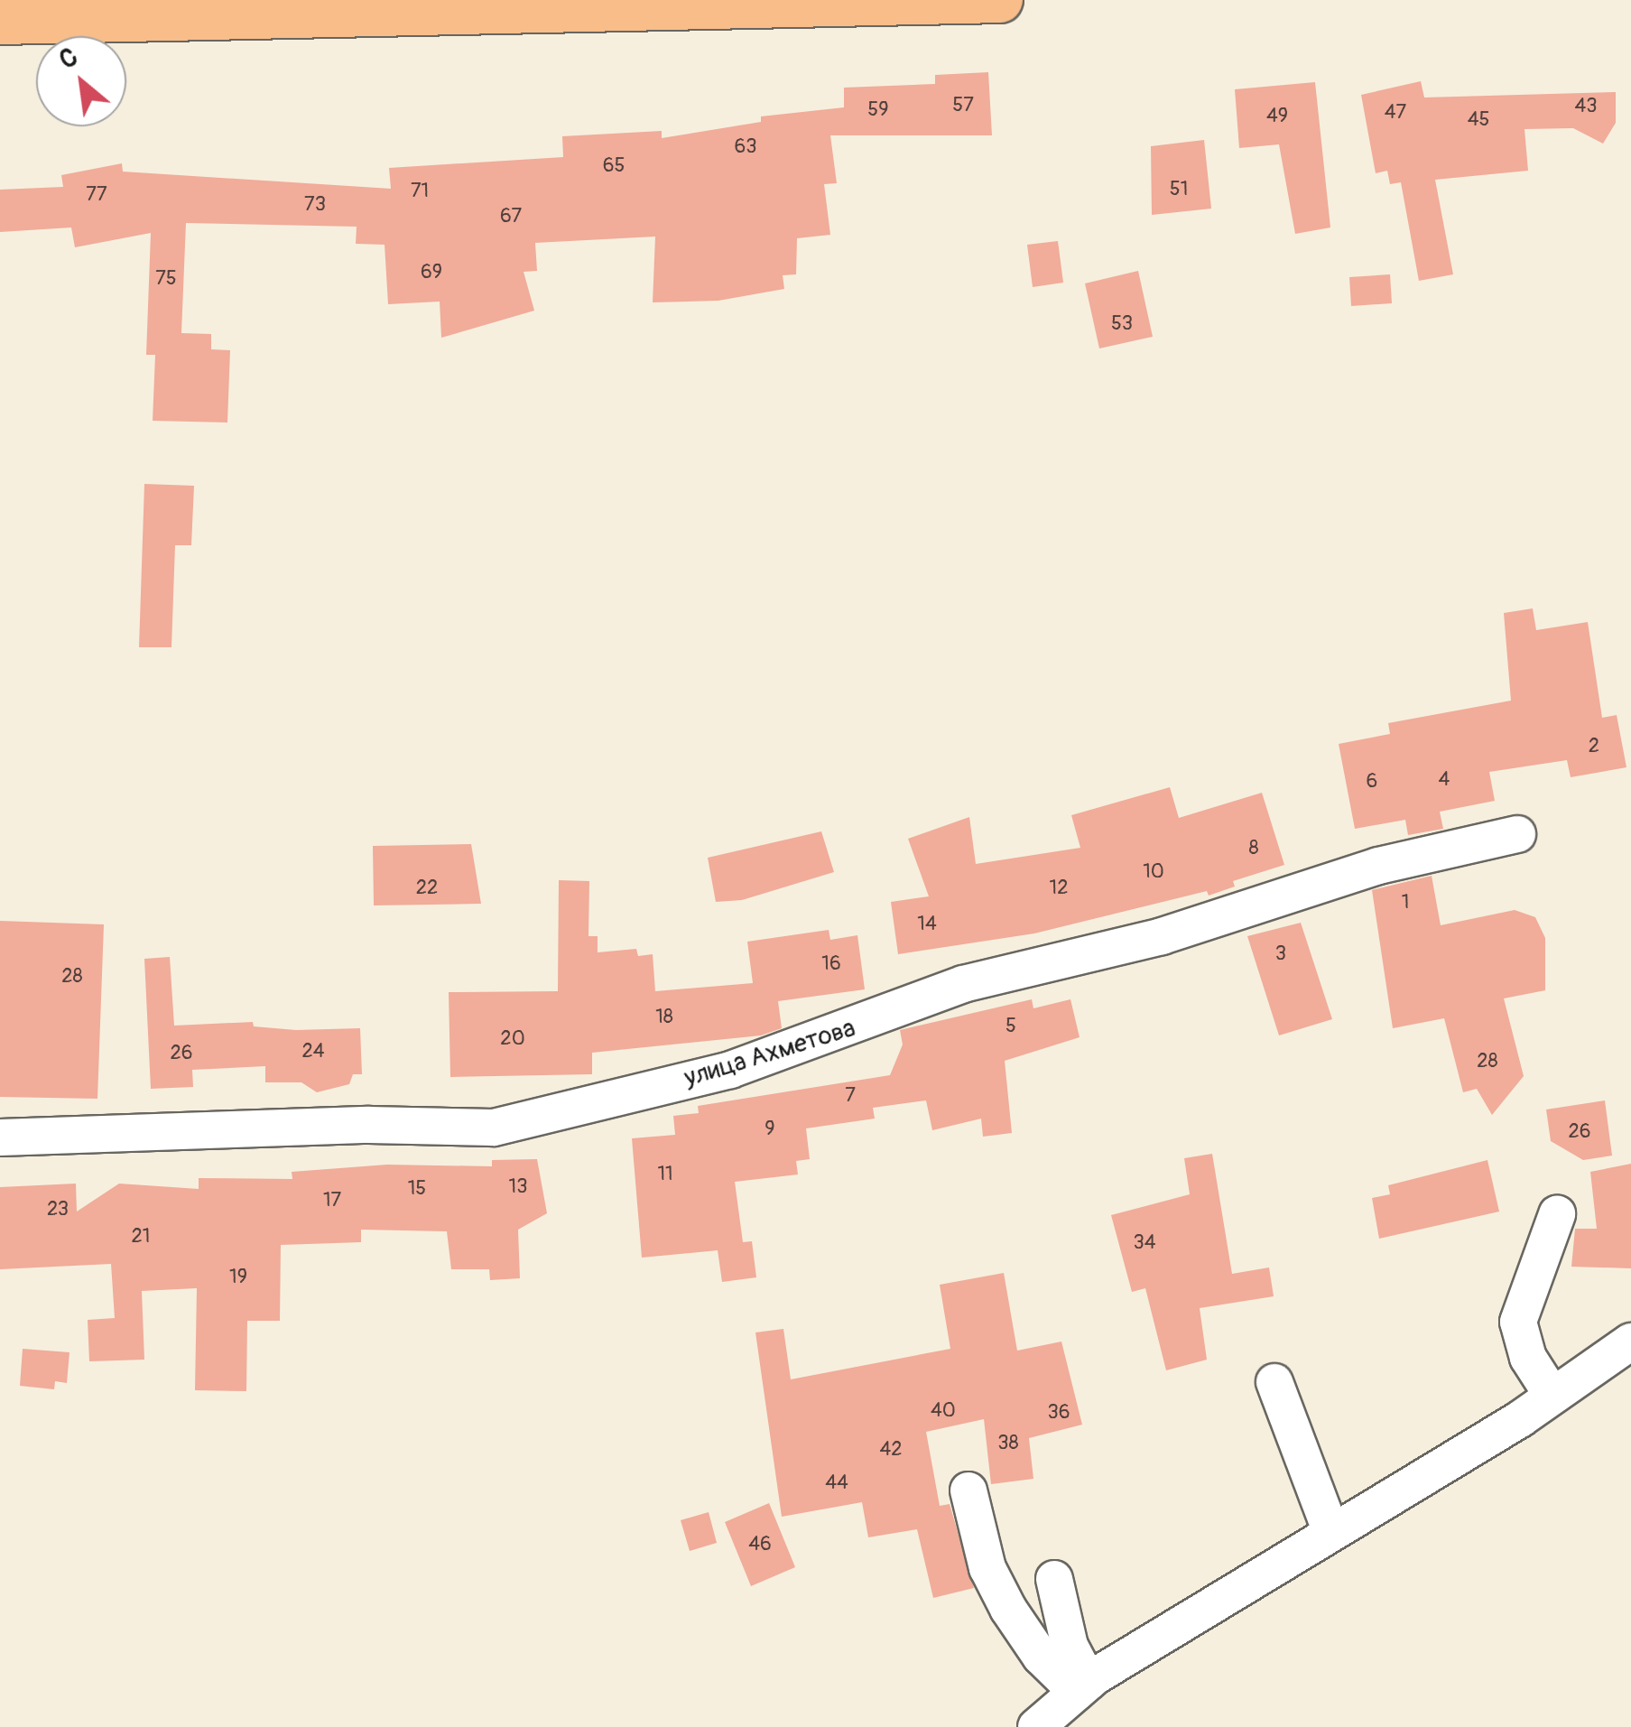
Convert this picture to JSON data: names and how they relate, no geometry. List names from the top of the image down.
{
  "streets": {
    "street": ["улица Ахметова"]
  },
  "house_numbers": [
    "57",
    "43",
    "59",
    "47",
    "49",
    "45",
    "63",
    "65",
    "51",
    "71",
    "77",
    "73",
    "67",
    "69",
    "75",
    "53",
    "2",
    "4",
    "6",
    "8",
    "10",
    "22",
    "12",
    "1",
    "14",
    "3",
    "16",
    "28",
    "18",
    "5",
    "20",
    "24",
    "26",
    "28",
    "7",
    "9",
    "26",
    "11",
    "13",
    "15",
    "17",
    "23",
    "21",
    "34",
    "19",
    "40",
    "36",
    "38",
    "42",
    "44",
    "46"
  ],
  "north": "top left"
}
